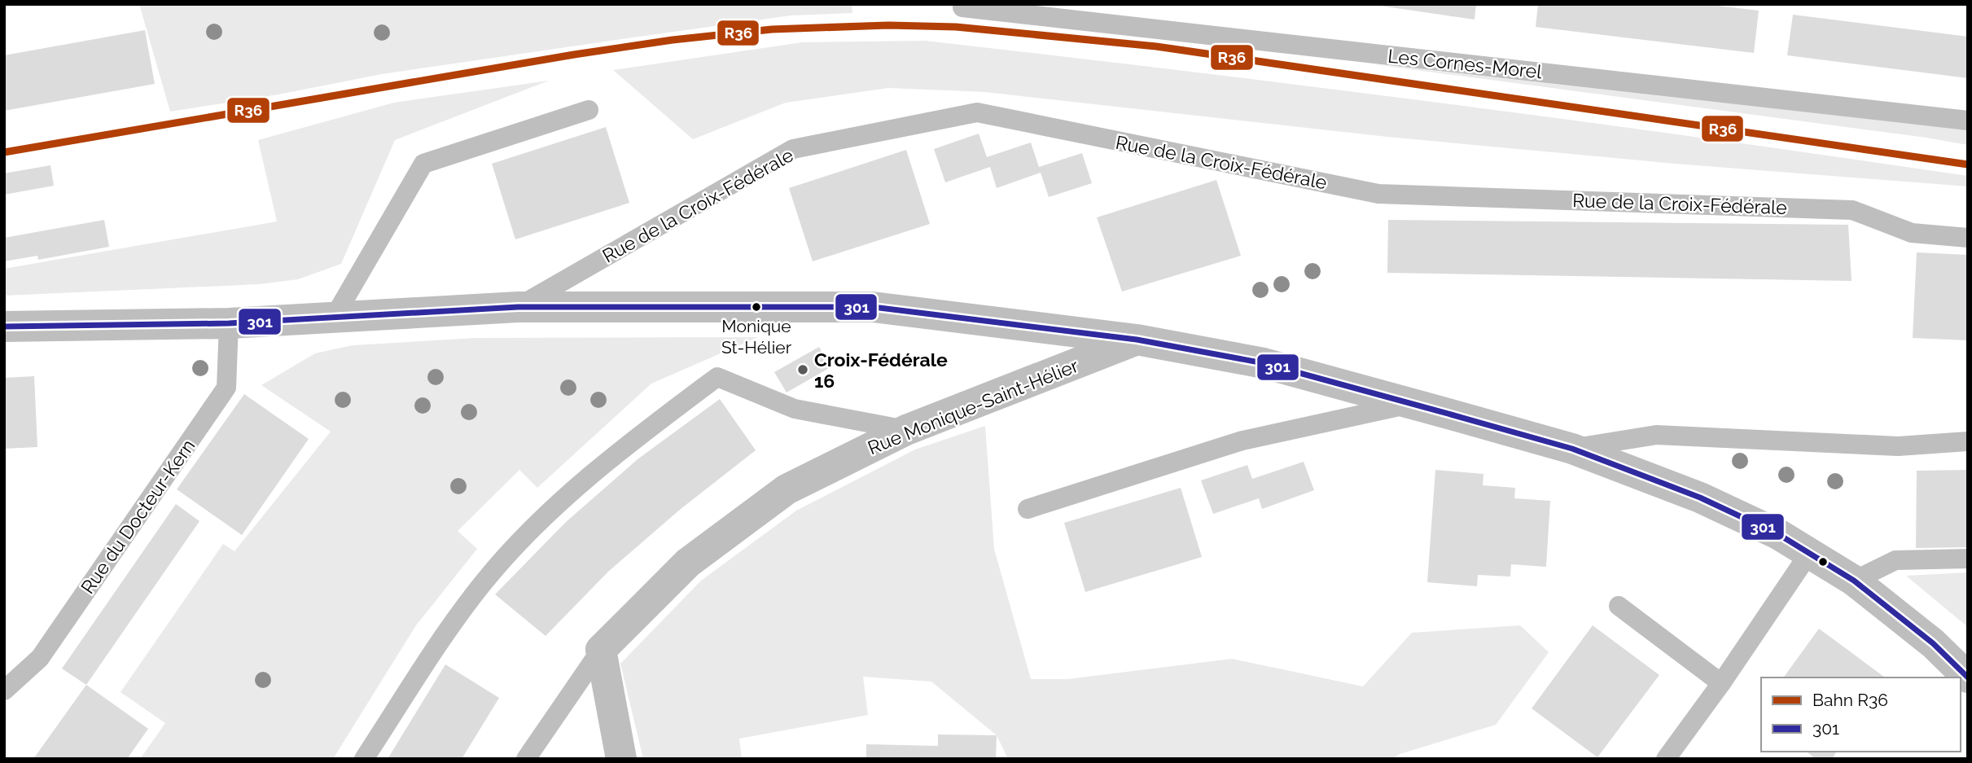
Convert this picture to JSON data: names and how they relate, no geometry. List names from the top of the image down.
{
  "streets": {
    "street": ["Rue de la Croix-Fédérale", "Rue Monique-Saint-Hélier"],
    "lane": ["Les Cornes-Morel", "Rue du Docteur-Kern"]
  },
  "crossings": [
    ["Rue de la Croix-Fédérale", "Rue Monique-Saint-Hélier"],
    ["Rue de la Croix-Fédérale", "Rue du Docteur-Kern"]
  ],
  "places": ["Monique St-Hélier", "Croix-Fédérale 16"],
  "lines": ["rail line R36", "transit line 301"],
  "legend": ["Bahn R36", "301"]
}
